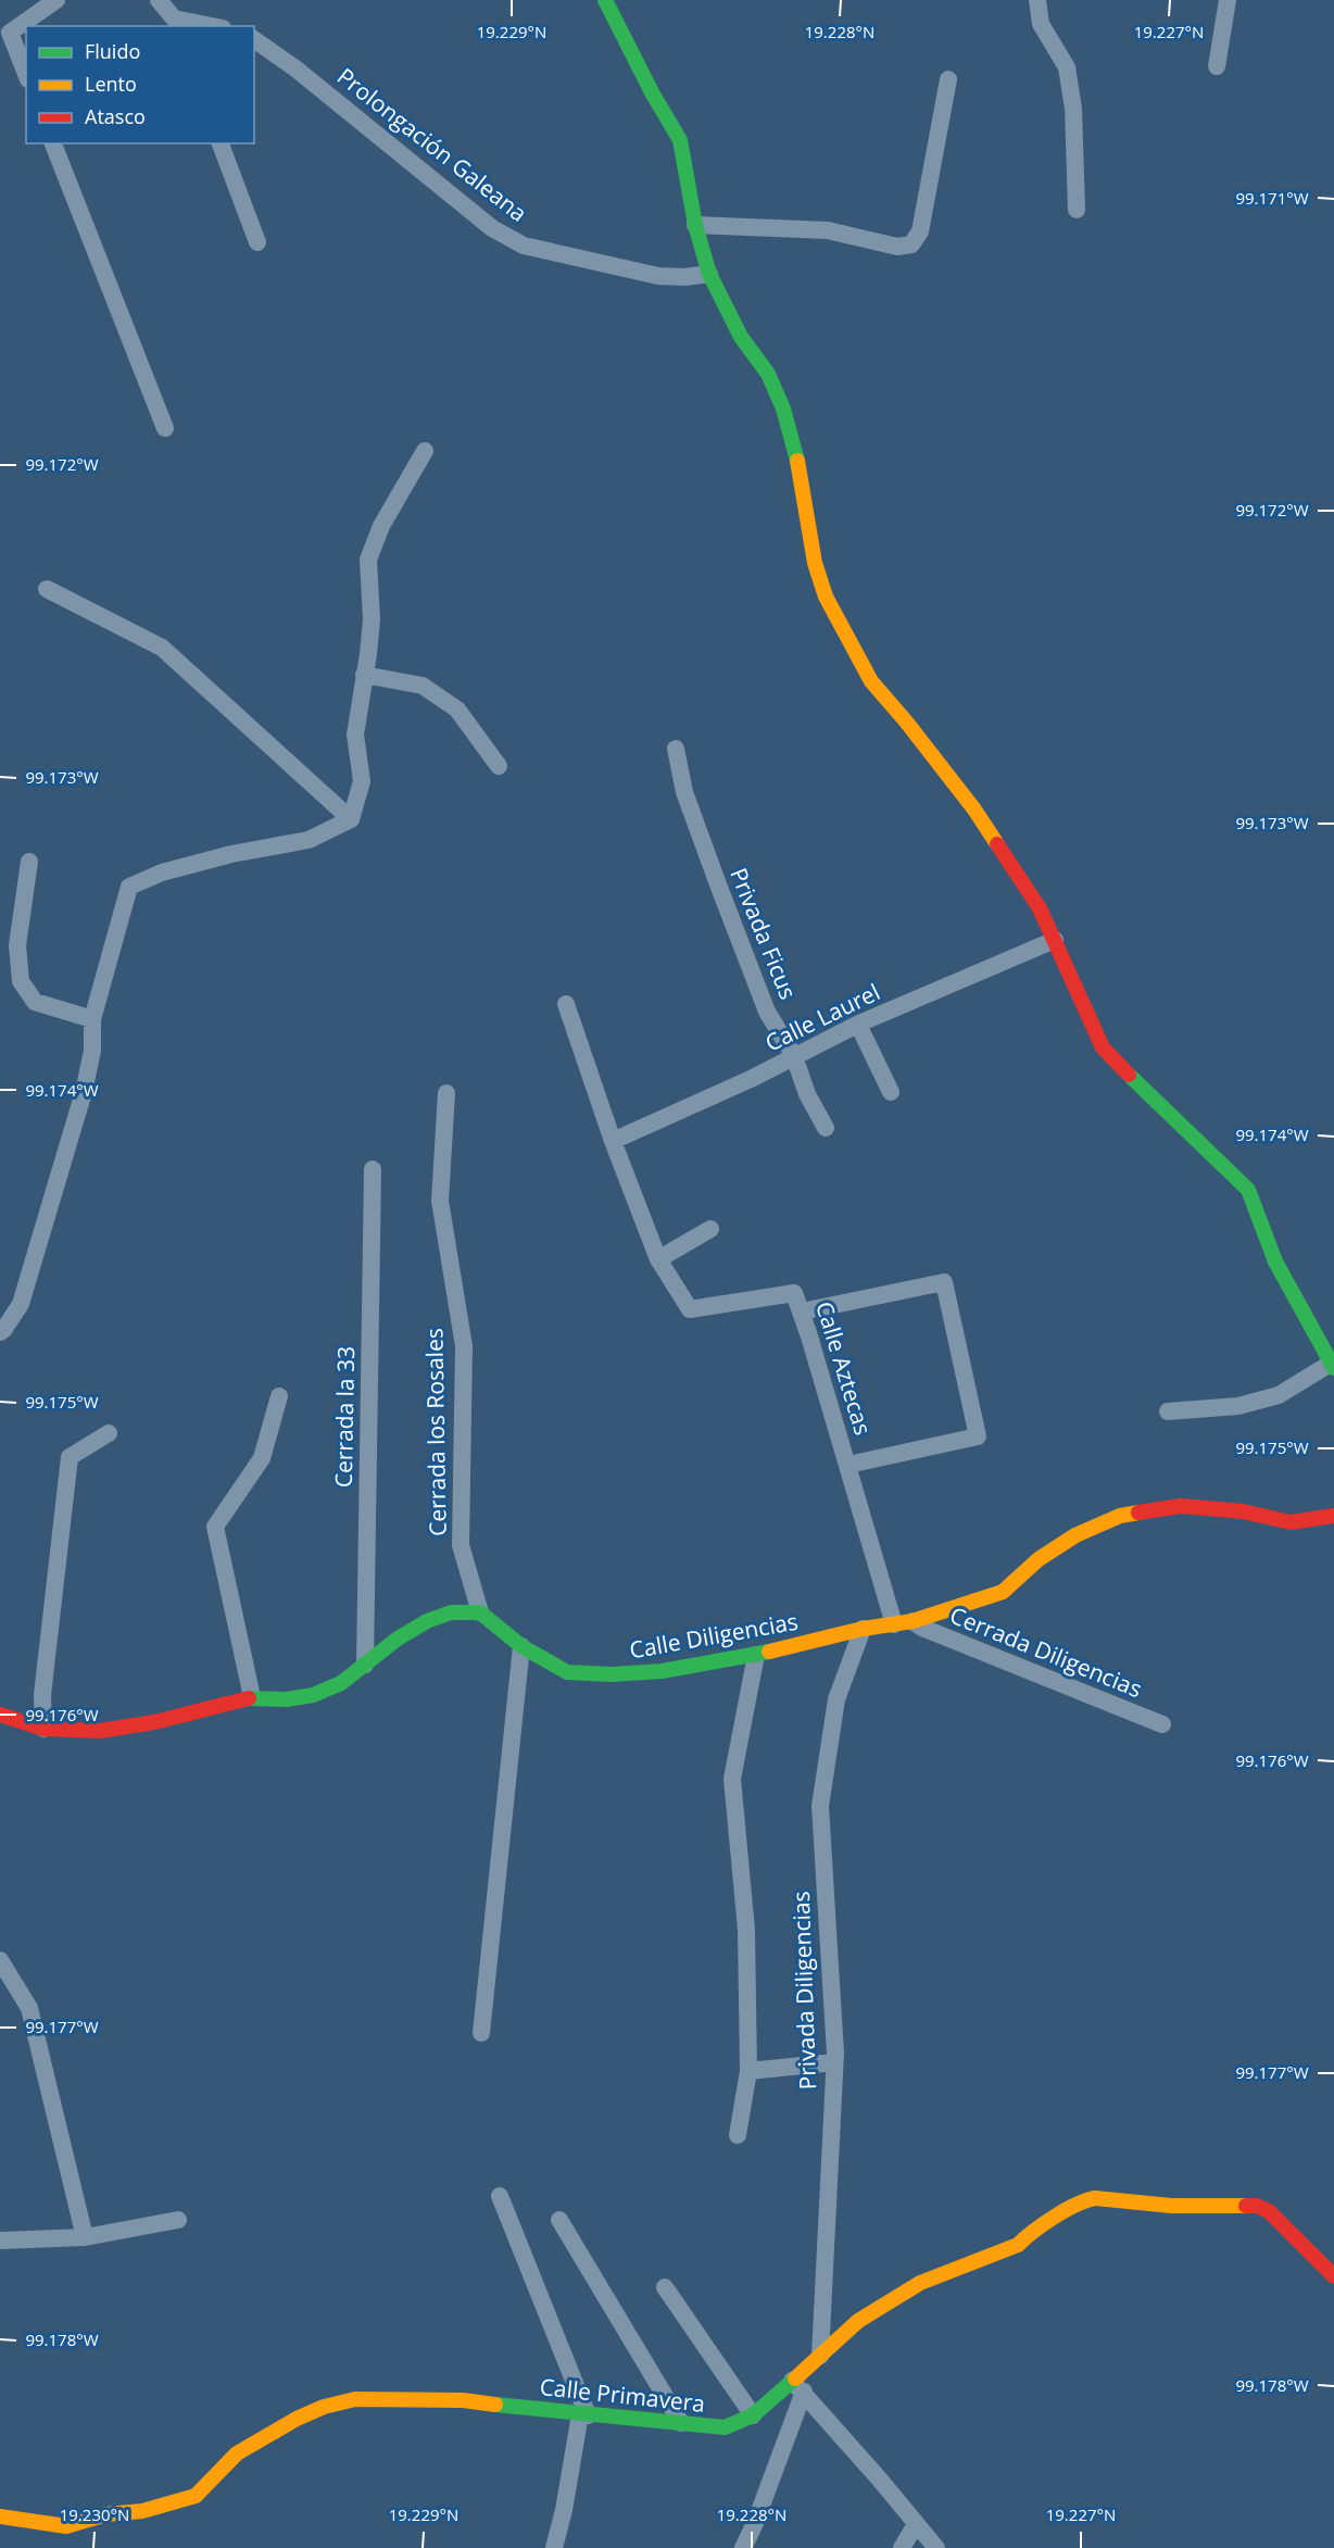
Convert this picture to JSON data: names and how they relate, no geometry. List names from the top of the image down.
{
  "streets": {
    "street": [
      "Prolongación Galeana",
      "Privada Ficus",
      "Calle Laurel",
      "Calle Aztecas",
      "Cerrada la 33",
      "Cerrada los Rosales",
      "Calle Diligencias",
      "Cerrada Diligencias",
      "Privada Diligencias",
      "Calle Primavera"
    ]
  },
  "crossings": [
    ["Privada Ficus", "Calle Laurel"],
    ["Calle Laurel", "Calle Aztecas"],
    ["Calle Aztecas", "Calle Diligencias"],
    ["Calle Aztecas", "Cerrada Diligencias"],
    ["Cerrada los Rosales", "Calle Diligencias"],
    ["Calle Diligencias", "Cerrada Diligencias"],
    ["Calle Diligencias", "Privada Diligencias"],
    ["Privada Diligencias", "Calle Primavera"]
  ],
  "legend": ["Fluido", "Lento", "Atasco"],
  "coordinates": [
    "19.229°N",
    "19.228°N",
    "19.227°N",
    "99.171°W",
    "99.172°W",
    "99.173°W",
    "99.174°W",
    "99.175°W",
    "99.176°W",
    "99.177°W",
    "99.178°W",
    "19.230°N"
  ]
}
